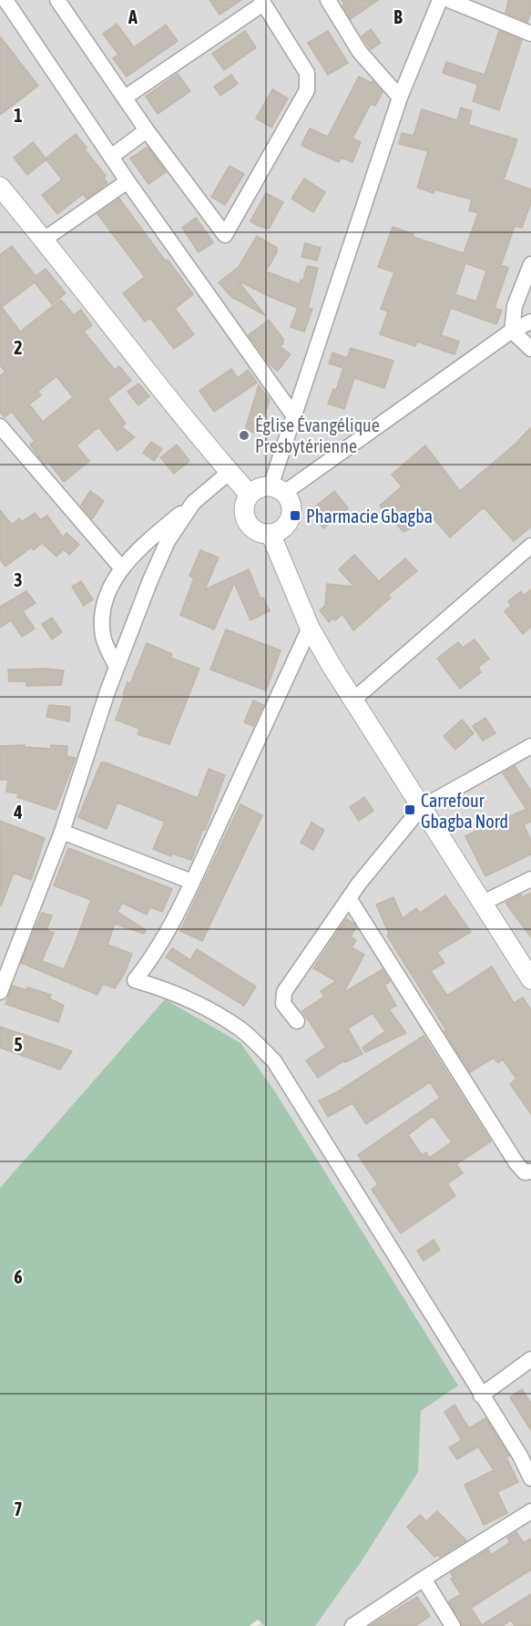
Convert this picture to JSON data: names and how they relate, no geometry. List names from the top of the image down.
{
  "places": {
    "other": ["Église Évangélique Presbytérienne"],
    "transit": ["Pharmacie Gbagba", "Carrefour Gbagba Nord"]
  },
  "grid": {
    "columns": ["A", "B"],
    "rows": [
      "1",
      "2",
      "3",
      "4",
      "5",
      "6",
      "7"
    ]
  }
}
